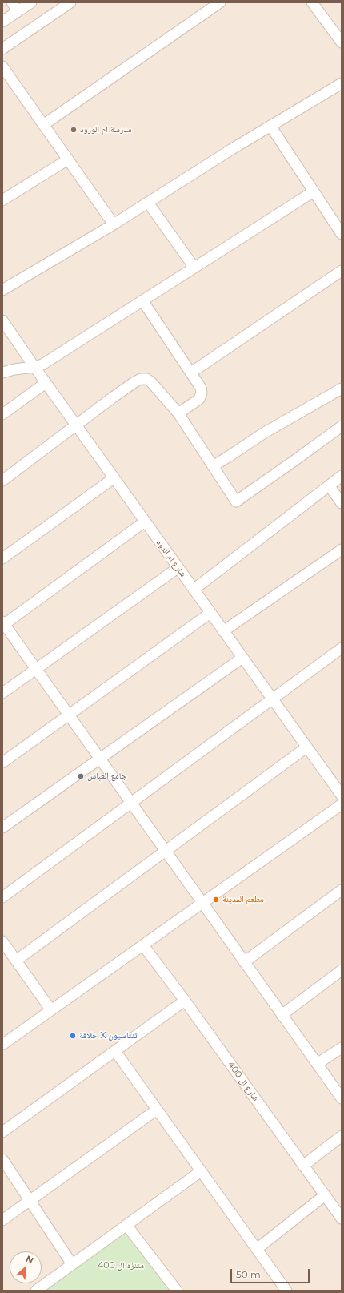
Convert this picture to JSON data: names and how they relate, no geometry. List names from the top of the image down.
{
  "streets": {
    "street": ["شارع ام الدود", "شارع ال 400"]
  },
  "parks": ["متنزه ال 400"],
  "places": [
    "مدرسة ام الورود",
    "جامع العباس",
    "مطعم المدينة",
    "حلاقة X تنتاسيون"
  ],
  "scale_bar": "50 m",
  "north": "top right"
}
